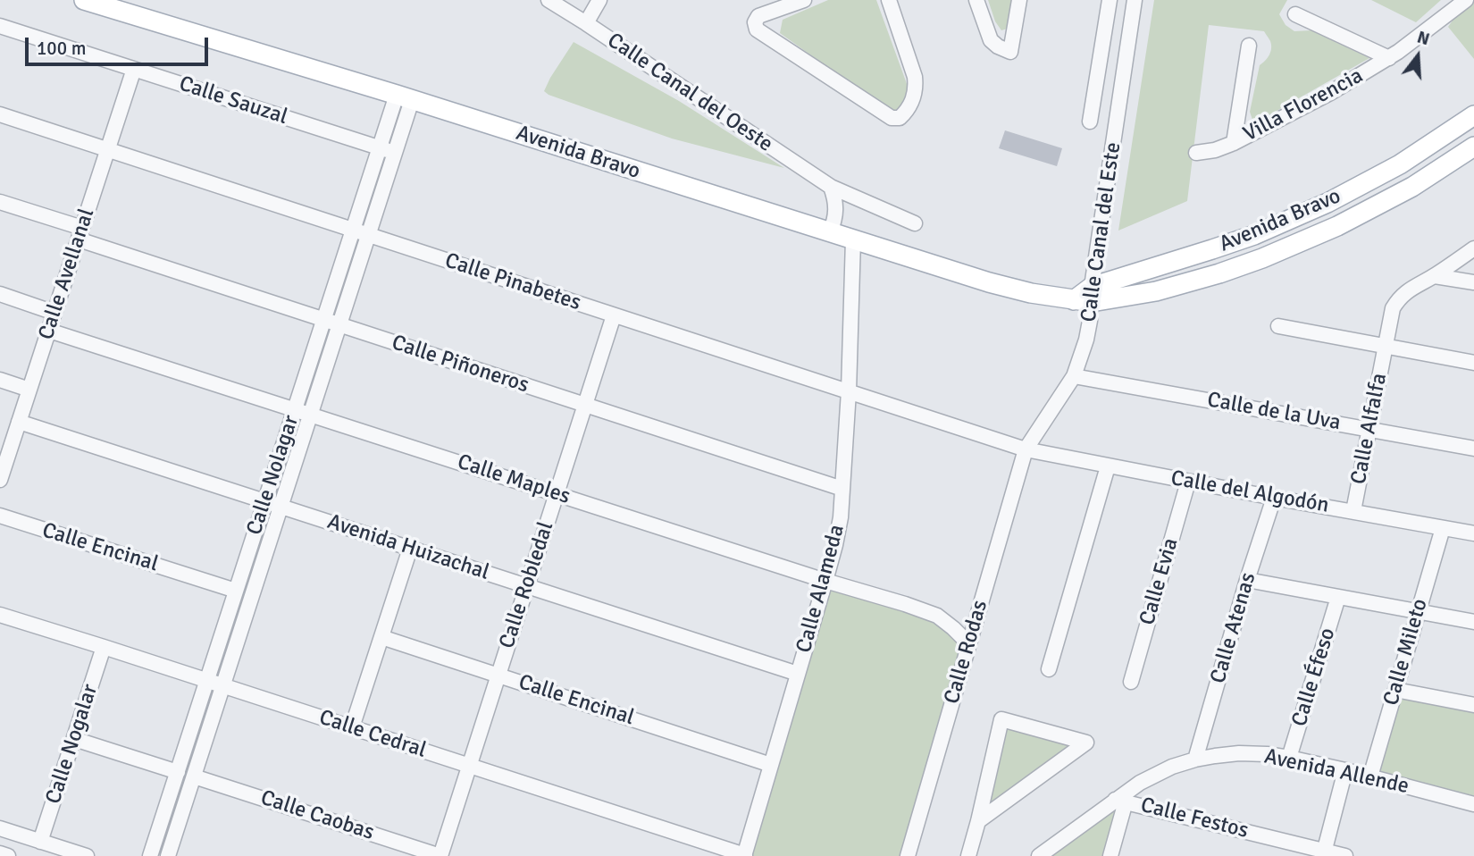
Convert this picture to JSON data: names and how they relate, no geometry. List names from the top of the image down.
{
  "streets": {
    "main road": ["Avenida Bravo"],
    "street": [
      "Calle Canal del Oeste",
      "Calle Sauzal",
      "Villa Florencia",
      "Calle Canal del Este",
      "Calle Avellanal",
      "Calle Pinabetes",
      "Calle Piñoneros",
      "Calle de la Uva",
      "Calle Alfalfa",
      "Calle Nolagar",
      "Calle Maples",
      "Calle del Algodón",
      "Calle Encinal",
      "Avenida Huizachal",
      "Calle Evia",
      "Calle Robledal",
      "Calle Alameda",
      "Calle Atenas",
      "Calle Rodas",
      "Calle Mileto",
      "Calle Éfeso",
      "Calle Cedral",
      "Calle Nogalar",
      "Avenida Allende",
      "Calle Caobas",
      "Calle Festos"
    ]
  },
  "crossings": [
    ["Calle Sauzal", "Calle Avellanal"],
    ["Calle Sauzal", "Calle Nolagar"],
    ["Avenida Bravo", "Calle Canal del Este"],
    ["Avenida Bravo", "Calle Nolagar"],
    ["Avenida Bravo", "Calle Alameda"],
    ["Calle Canal del Este", "Calle Pinabetes"],
    ["Calle Canal del Este", "Calle de la Uva"],
    ["Calle Canal del Este", "Calle del Algodón"],
    ["Calle Canal del Este", "Calle Rodas"],
    ["Calle Avellanal", "Calle Pinabetes"],
    ["Calle Avellanal", "Calle Piñoneros"],
    ["Calle Avellanal", "Calle Maples"],
    ["Calle Avellanal", "Avenida Huizachal"],
    ["Calle Pinabetes", "Calle Nolagar"],
    ["Calle Pinabetes", "Calle del Algodón"],
    ["Calle Pinabetes", "Calle Robledal"],
    ["Calle Pinabetes", "Calle Alameda"],
    ["Calle Pinabetes", "Calle Rodas"],
    ["Calle Piñoneros", "Calle Nolagar"],
    ["Calle Piñoneros", "Calle Robledal"],
    ["Calle Piñoneros", "Calle Alameda"],
    ["Calle de la Uva", "Calle Alfalfa"],
    ["Calle Alfalfa", "Calle del Algodón"],
    ["Calle Nolagar", "Calle Maples"],
    ["Calle Nolagar", "Calle Encinal"],
    ["Calle Nolagar", "Avenida Huizachal"],
    ["Calle Nolagar", "Calle Cedral"],
    ["Calle Nolagar", "Calle Caobas"],
    ["Calle Maples", "Calle Robledal"],
    ["Calle Maples", "Calle Alameda"],
    ["Calle Maples", "Calle Rodas"],
    ["Calle del Algodón", "Calle Evia"],
    ["Calle del Algodón", "Calle Atenas"],
    ["Calle del Algodón", "Calle Rodas"],
    ["Calle del Algodón", "Calle Mileto"],
    ["Calle Encinal", "Calle Robledal"],
    ["Calle Encinal", "Calle Alameda"],
    ["Avenida Huizachal", "Calle Robledal"],
    ["Avenida Huizachal", "Calle Alameda"],
    ["Calle Robledal", "Calle Cedral"],
    ["Calle Robledal", "Calle Caobas"],
    ["Calle Alameda", "Calle Cedral"],
    ["Calle Atenas", "Avenida Allende"],
    ["Calle Mileto", "Avenida Allende"],
    ["Calle Éfeso", "Avenida Allende"],
    ["Calle Cedral", "Calle Nogalar"],
    ["Avenida Allende", "Calle Festos"]
  ],
  "scale_bar": "100 m",
  "north": "top"
}
